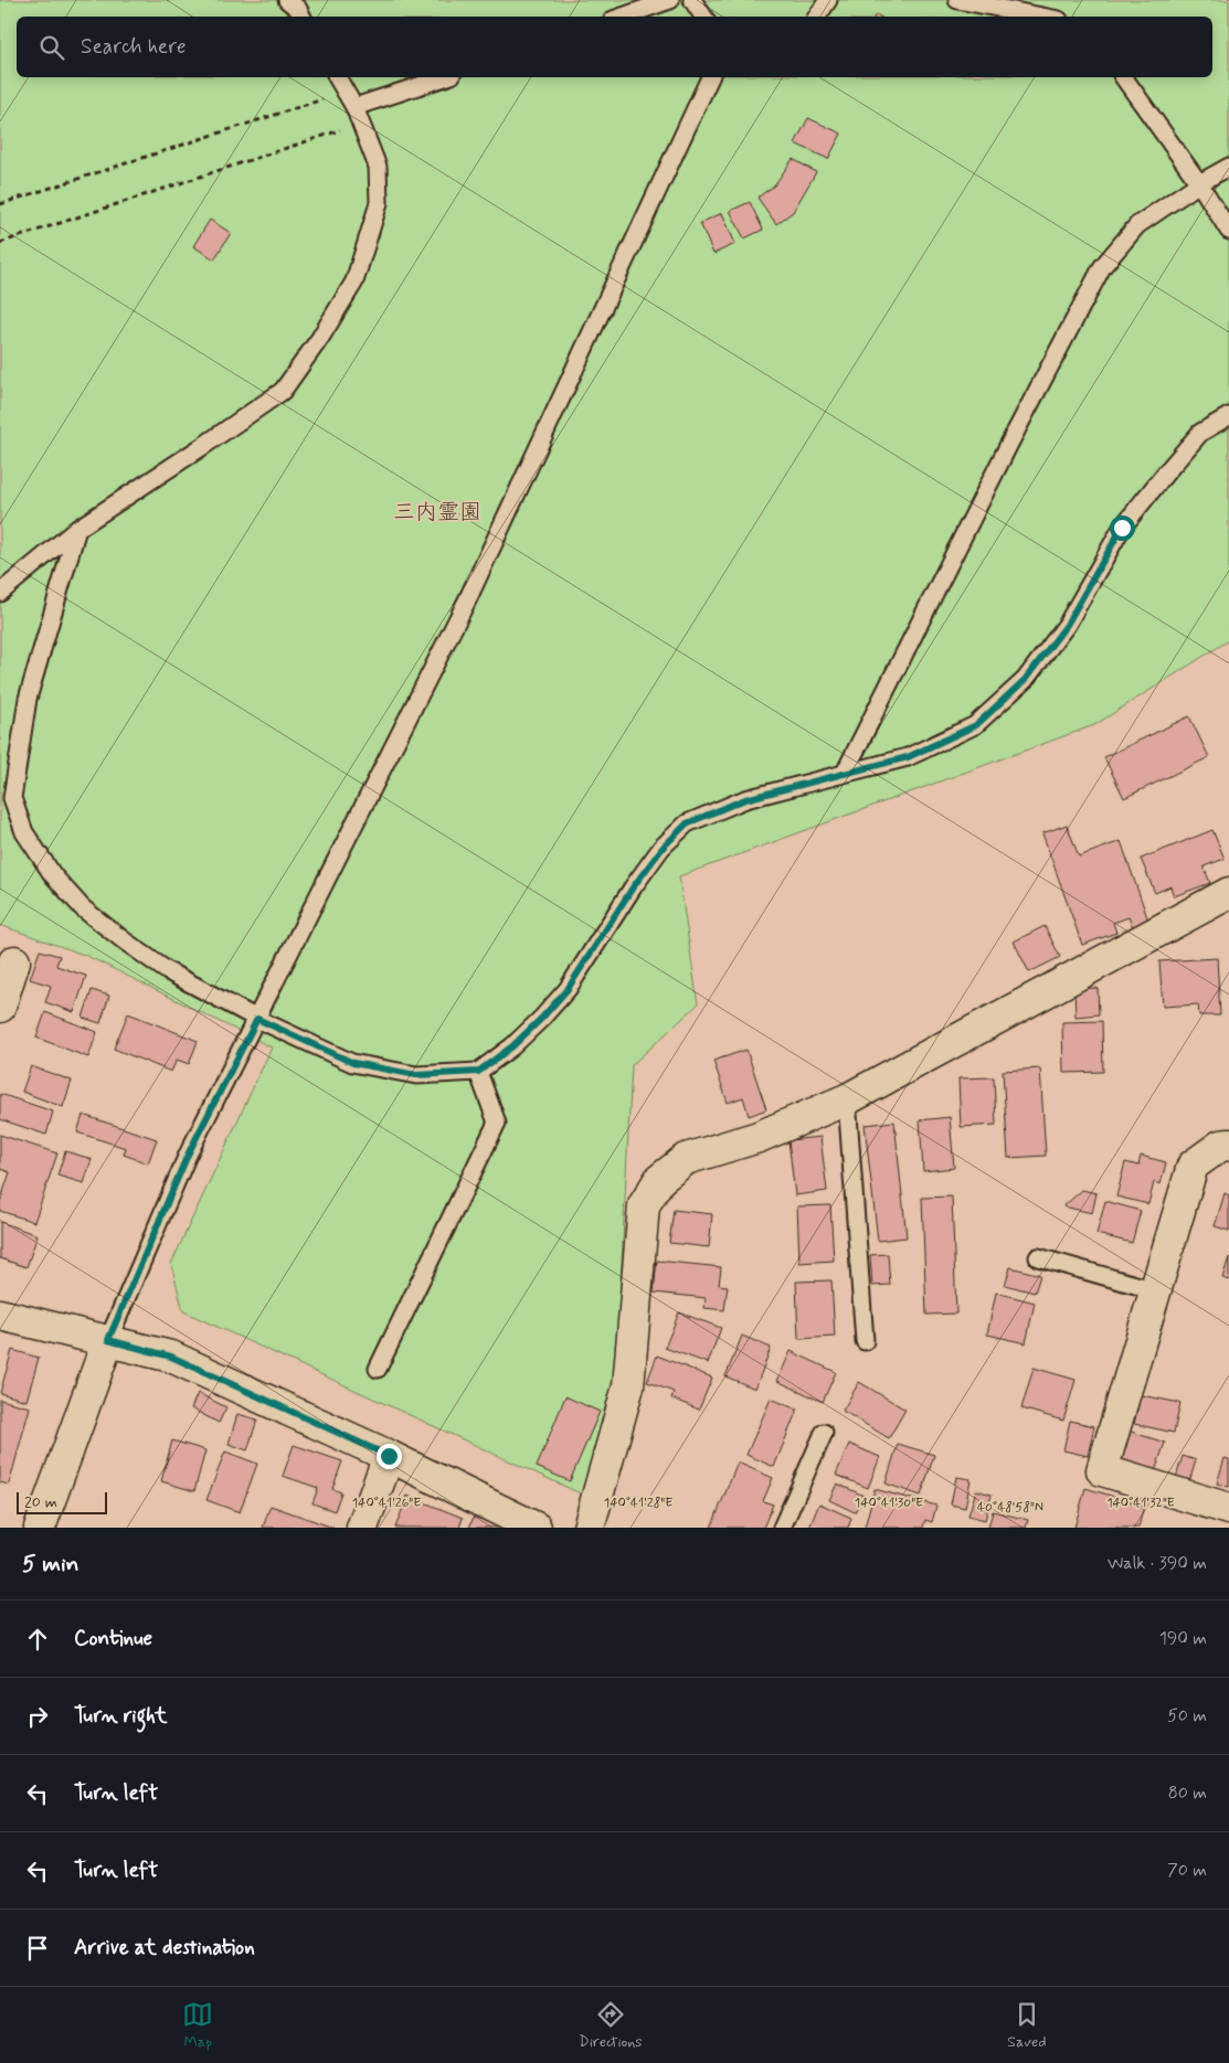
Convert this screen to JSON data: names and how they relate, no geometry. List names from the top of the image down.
{
  "parks": ["三内霊園"],
  "scale_bar": "20 m",
  "page": {
    "search": "Search here",
    "scale": "20 m",
    "heading": ["5 min", "Walk · 390 m"],
    "list": [
      ["Continue", "190 m"],
      ["Turn right", "50 m"],
      ["Turn left", "80 m"],
      ["Turn left", "70 m"],
      "Arrive at destination"
    ],
    "nav": ["Map", "Directions", "Saved"]
  },
  "coordinates": [
    "140°41'26\"E",
    "140°41'28\"E",
    "140°41'30\"E",
    "140°41'32\"E",
    "40°48'58\"N"
  ]
}
